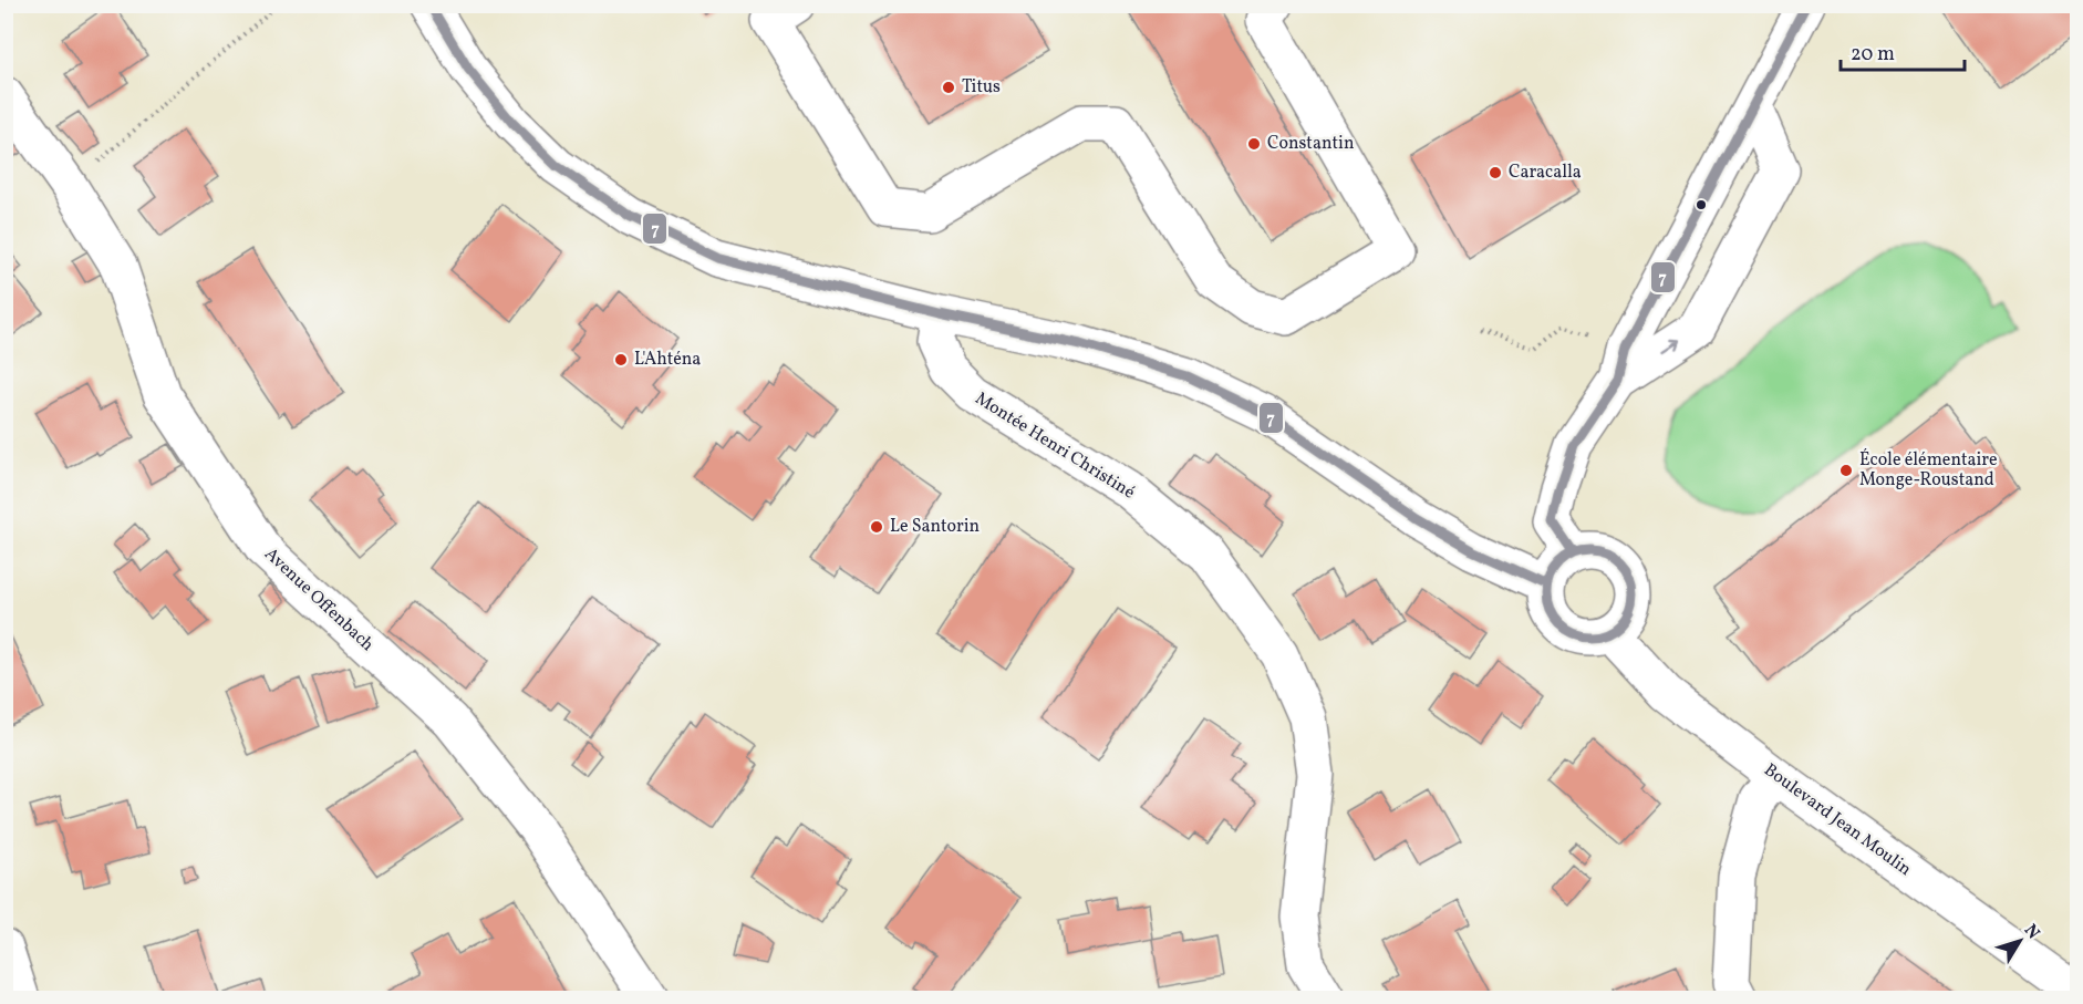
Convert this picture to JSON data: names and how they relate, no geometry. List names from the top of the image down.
{
  "streets": {
    "street": ["Montée Henri Christiné", "Avenue Offenbach", "Boulevard Jean Moulin"]
  },
  "places": [
    "Titus",
    "Constantin",
    "Caracalla",
    "L'Ahténa",
    "École élémentaire Monge-Roustand",
    "Le Santorin"
  ],
  "lines": ["transit line 7"],
  "scale_bar": "20 m",
  "north": "top right"
}
